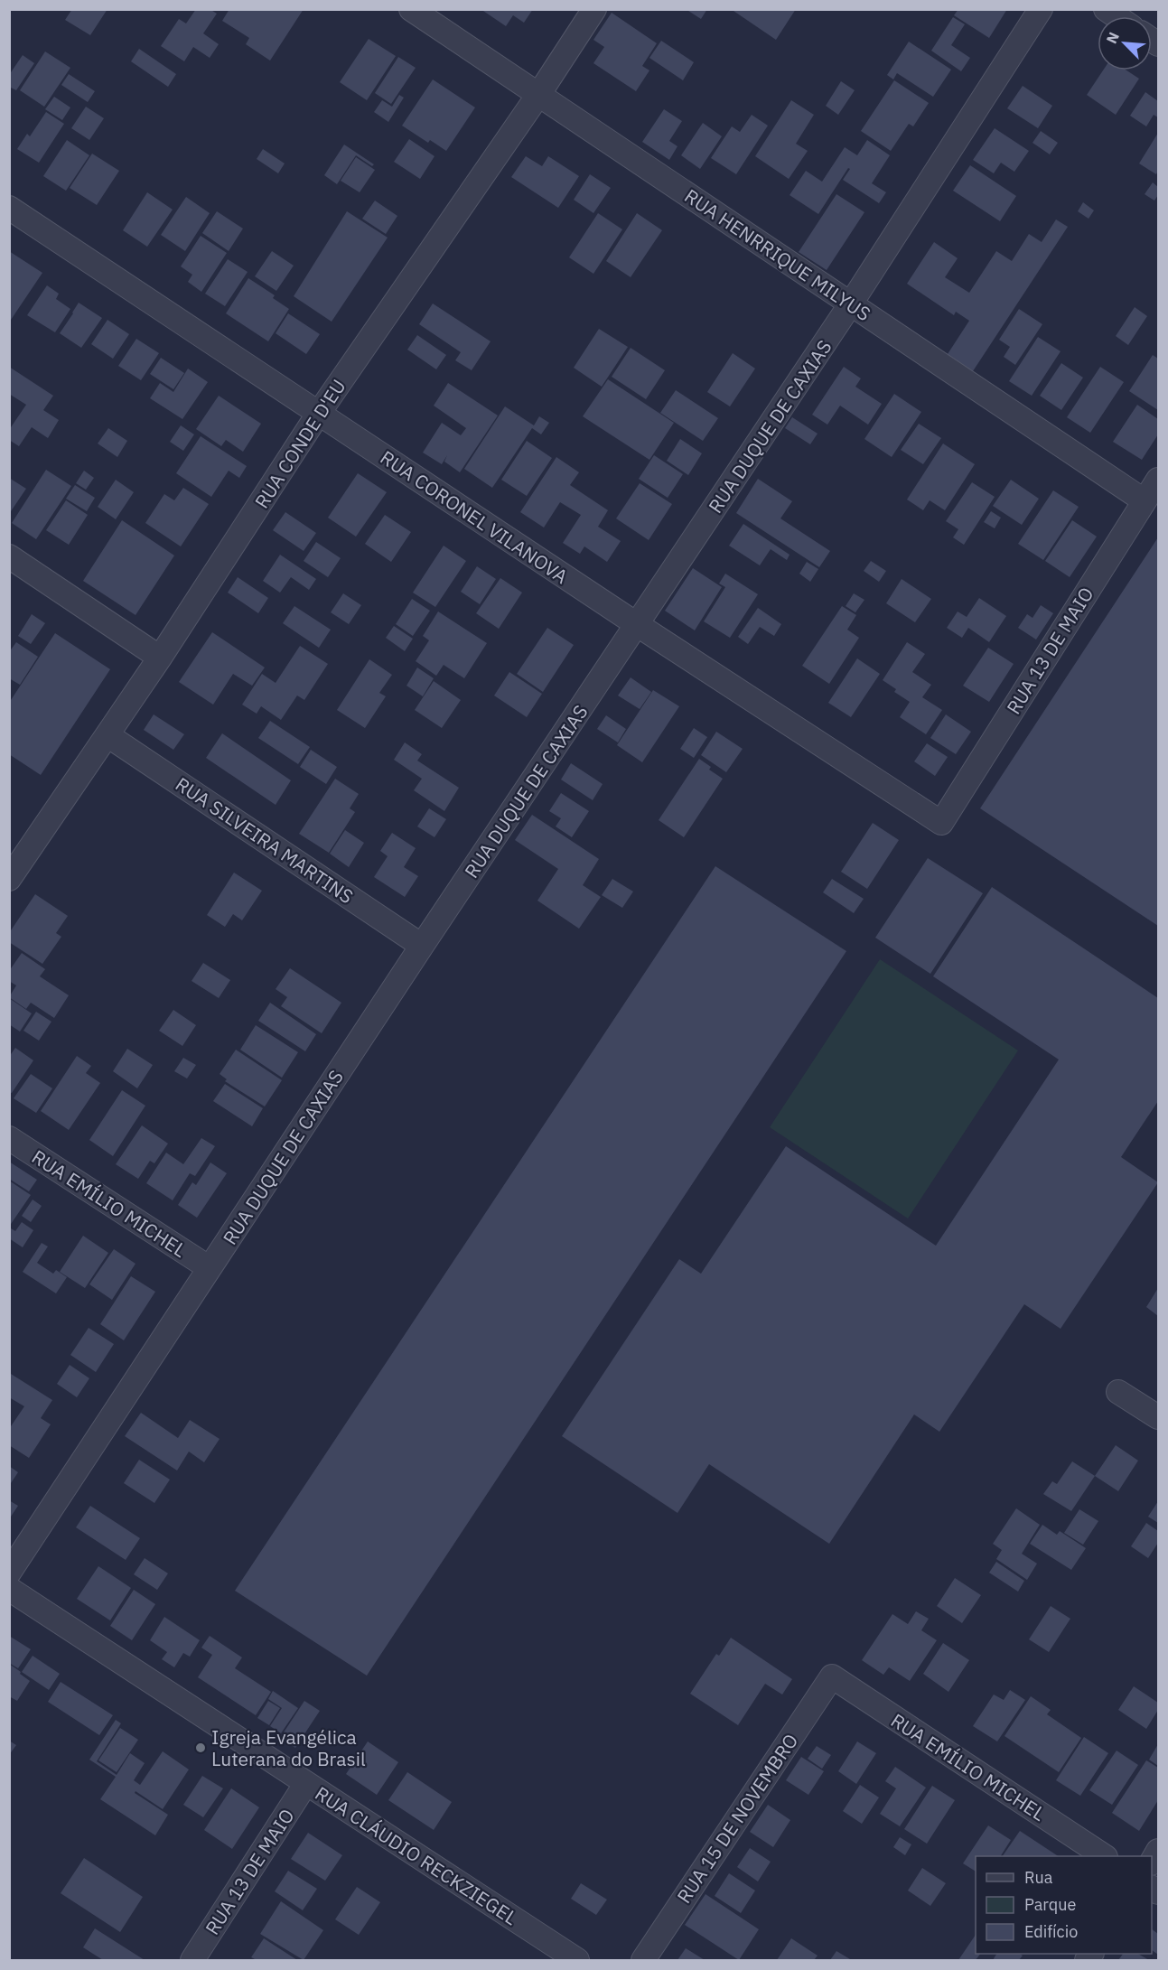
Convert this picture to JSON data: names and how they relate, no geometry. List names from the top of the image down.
{
  "streets": {
    "street": [
      "RUA HENRRIQUE MILYUS",
      "RUA DUQUE DE CAXIAS",
      "RUA CONDE D'EU",
      "RUA CORONEL VILANOVA",
      "RUA 13 DE MAIO",
      "RUA SILVEIRA MARTINS",
      "RUA EMÍLIO MICHEL",
      "RUA 15 DE NOVEMBRO",
      "RUA CLÁUDIO RECKZIEGEL"
    ]
  },
  "crossings": [
    ["RUA HENRRIQUE MILYUS", "RUA DUQUE DE CAXIAS"],
    ["RUA HENRRIQUE MILYUS", "RUA CONDE D'EU"],
    ["RUA HENRRIQUE MILYUS", "RUA 13 DE MAIO"],
    ["RUA DUQUE DE CAXIAS", "RUA CORONEL VILANOVA"],
    ["RUA DUQUE DE CAXIAS", "RUA SILVEIRA MARTINS"],
    ["RUA DUQUE DE CAXIAS", "RUA EMÍLIO MICHEL"],
    ["RUA CONDE D'EU", "RUA CORONEL VILANOVA"],
    ["RUA CONDE D'EU", "RUA SILVEIRA MARTINS"],
    ["RUA CORONEL VILANOVA", "RUA 13 DE MAIO"],
    ["RUA 13 DE MAIO", "RUA CLÁUDIO RECKZIEGEL"],
    ["RUA EMÍLIO MICHEL", "RUA 15 DE NOVEMBRO"]
  ],
  "places": ["Igreja Evangélica Luterana do Brasil"],
  "legend": ["Rua", "Parque", "Edifício"],
  "north": "top left"
}
